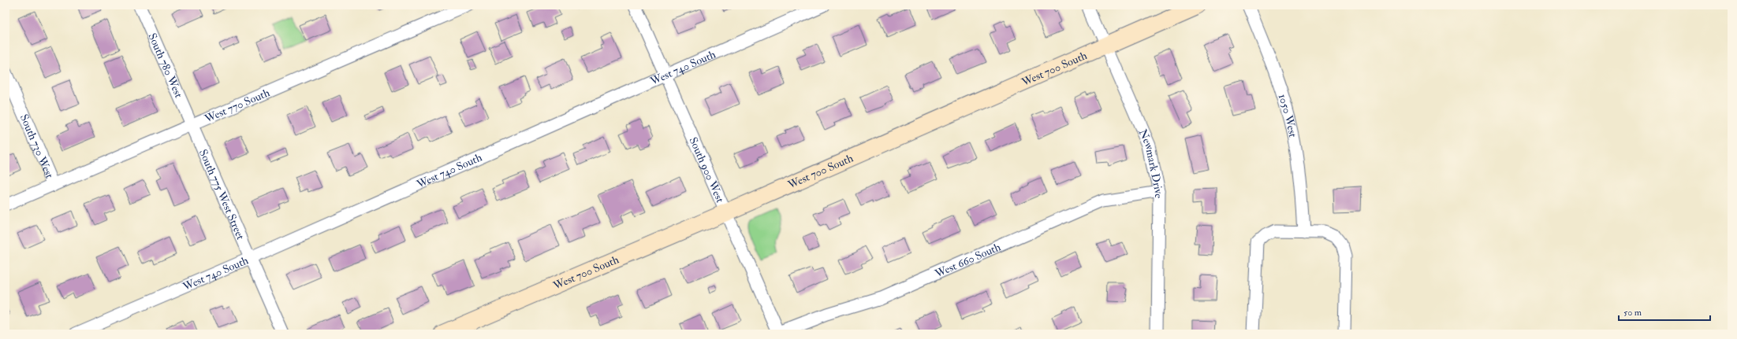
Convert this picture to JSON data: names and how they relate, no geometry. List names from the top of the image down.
{
  "streets": {
    "street": [
      "South 780 West",
      "West 740 South",
      "West 700 South",
      "West 770 South",
      "1050 West",
      "South 730 West",
      "Newmark Drive",
      "South 900 West",
      "South 775 West Street",
      "West 660 South"
    ]
  },
  "crossings": [
    ["South 780 West", "West 770 South"],
    ["South 780 West", "South 775 West Street"],
    ["West 740 South", "South 900 West"],
    ["West 740 South", "South 775 West Street"],
    ["West 700 South", "Newmark Drive"],
    ["West 700 South", "South 900 West"],
    ["West 770 South", "South 730 West"],
    ["West 770 South", "South 775 West Street"],
    ["Newmark Drive", "West 660 South"],
    ["South 900 West", "West 660 South"]
  ],
  "scale_bar": "50 m"
}
